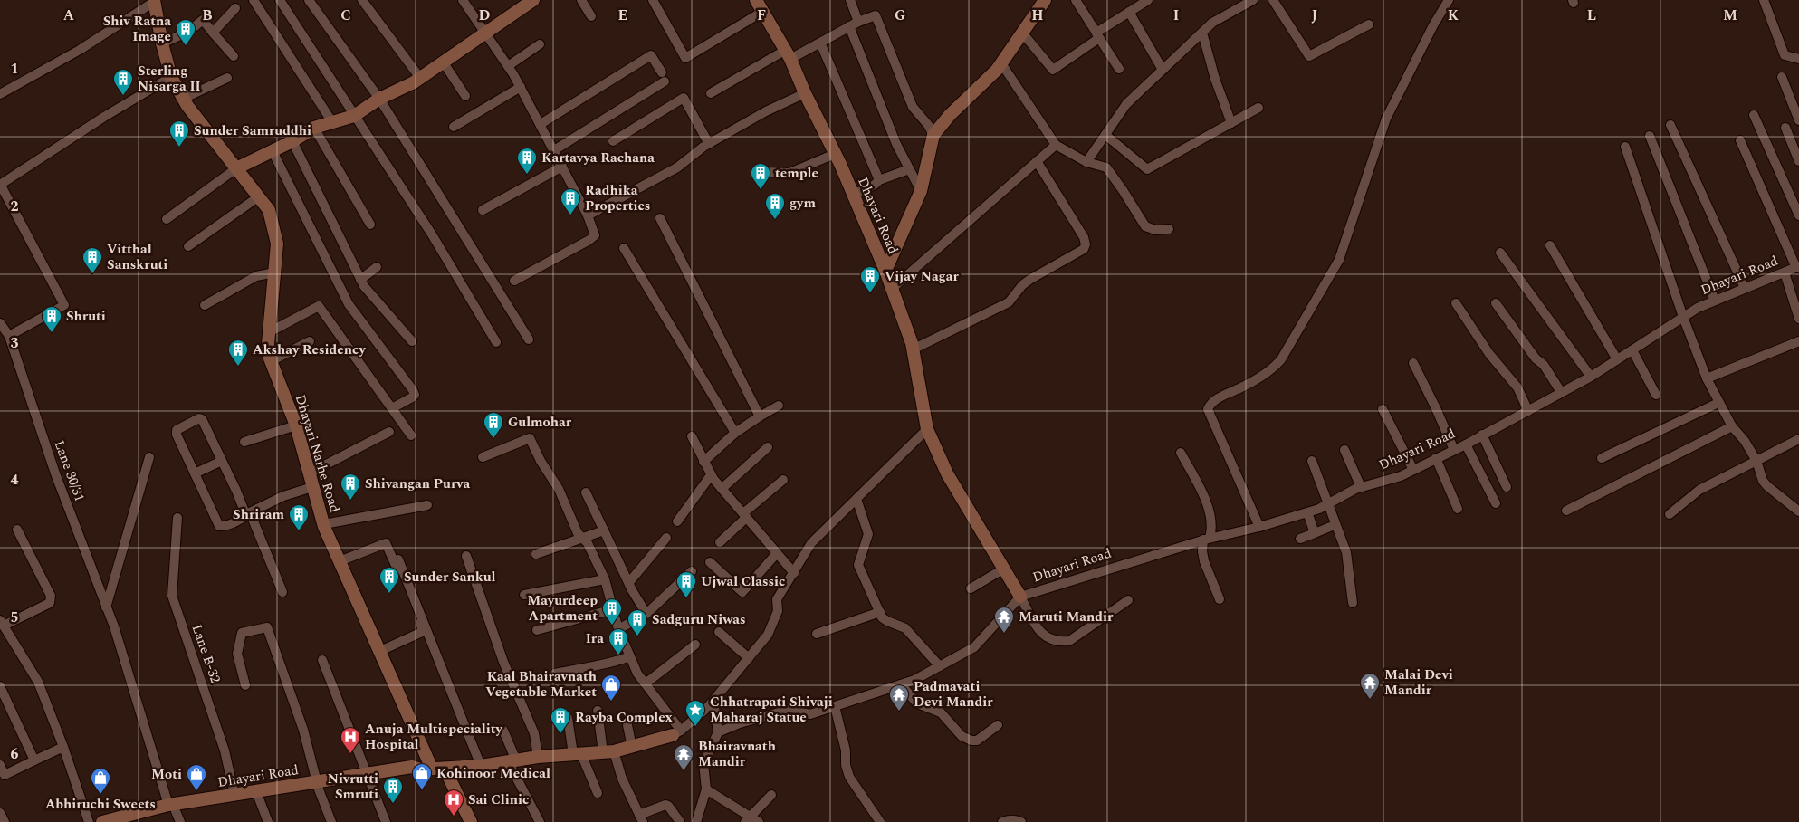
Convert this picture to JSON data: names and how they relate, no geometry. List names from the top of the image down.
{
  "streets": {
    "street": [
      "Dhayari Road",
      "Dhayari Narhe Road",
      "Lane 30/31",
      "Lane B-32"
    ]
  },
  "crossings": [
    ["Dhayari Road", "Dhayari Narhe Road"],
    ["Dhayari Road", "Lane 30/31"],
    ["Dhayari Road", "Lane B-32"]
  ],
  "places": {
    "building": [
      "Shiv Ratna Image",
      "Sterling Nisarga II",
      "Sunder Samruddhi",
      "Kartavya Rachana",
      "temple",
      "Radhika Properties",
      "gym",
      "Vitthal Sanskruti",
      "Vijay Nagar",
      "Shruti",
      "Akshay Residency",
      "Gulmohar",
      "Shivangan Purva",
      "Shriram",
      "Sunder Sankul",
      "Ujwal Classic",
      "Mayurdeep Apartment",
      "Sadguru Niwas",
      "Ira",
      "Rayba Complex",
      "Nivrutti Smruti"
    ],
    "temple": [
      "Maruti Mandir",
      "Malai Devi Mandir",
      "Padmavati Devi Mandir",
      "Bhairavnath Mandir"
    ],
    "shop": [
      "Kaal Bhairavnath Vegetable Market",
      "Kohinoor Medical",
      "Moti",
      "Abhiruchi Sweets"
    ],
    "place": ["Chhatrapati Shivaji Maharaj Statue"],
    "hospital": ["Anuja Multispeciality Hospital", "Sai Clinic"]
  },
  "grid": {
    "columns": [
      "A",
      "B",
      "C",
      "D",
      "E",
      "F",
      "G",
      "H",
      "I",
      "J",
      "K",
      "L",
      "M"
    ],
    "rows": [
      "1",
      "2",
      "3",
      "4",
      "5",
      "6"
    ]
  }
}
